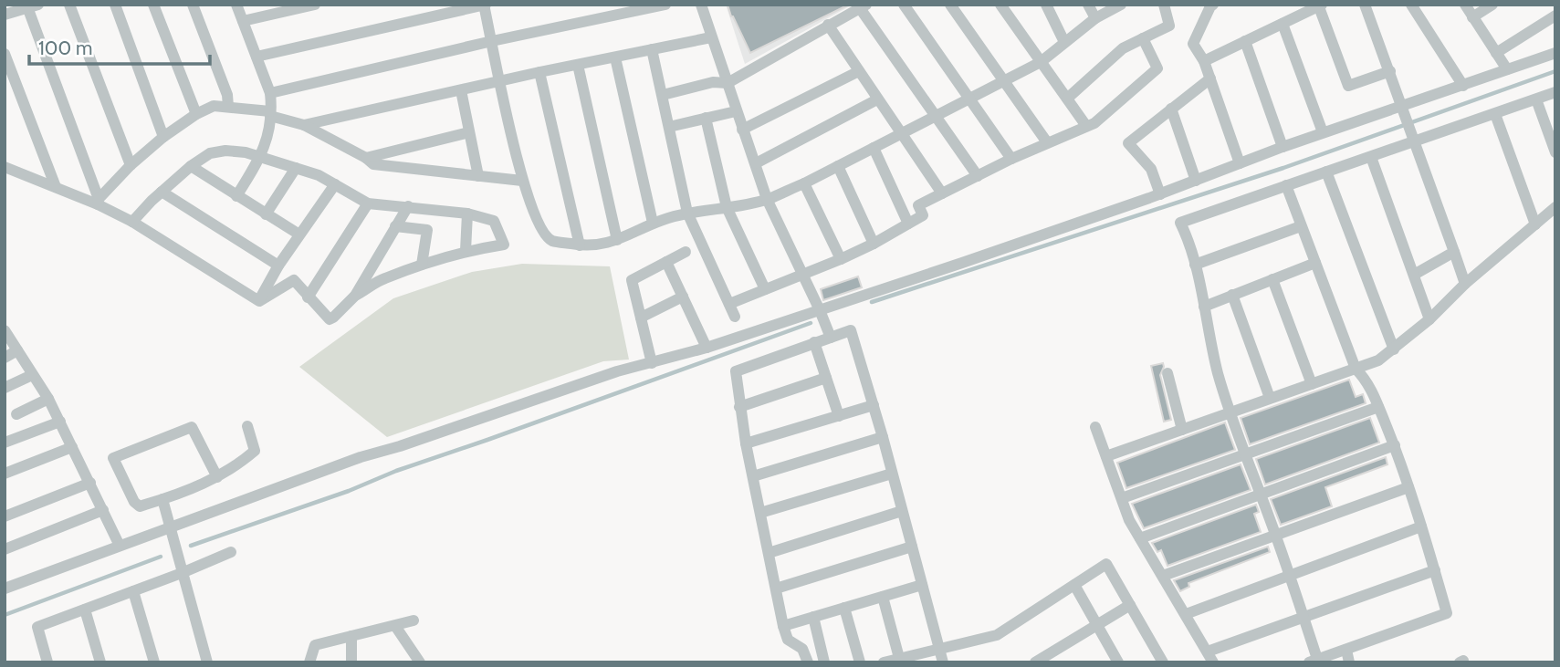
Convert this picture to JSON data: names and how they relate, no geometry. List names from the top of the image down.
{
  "scale_bar": "100 m"
}
